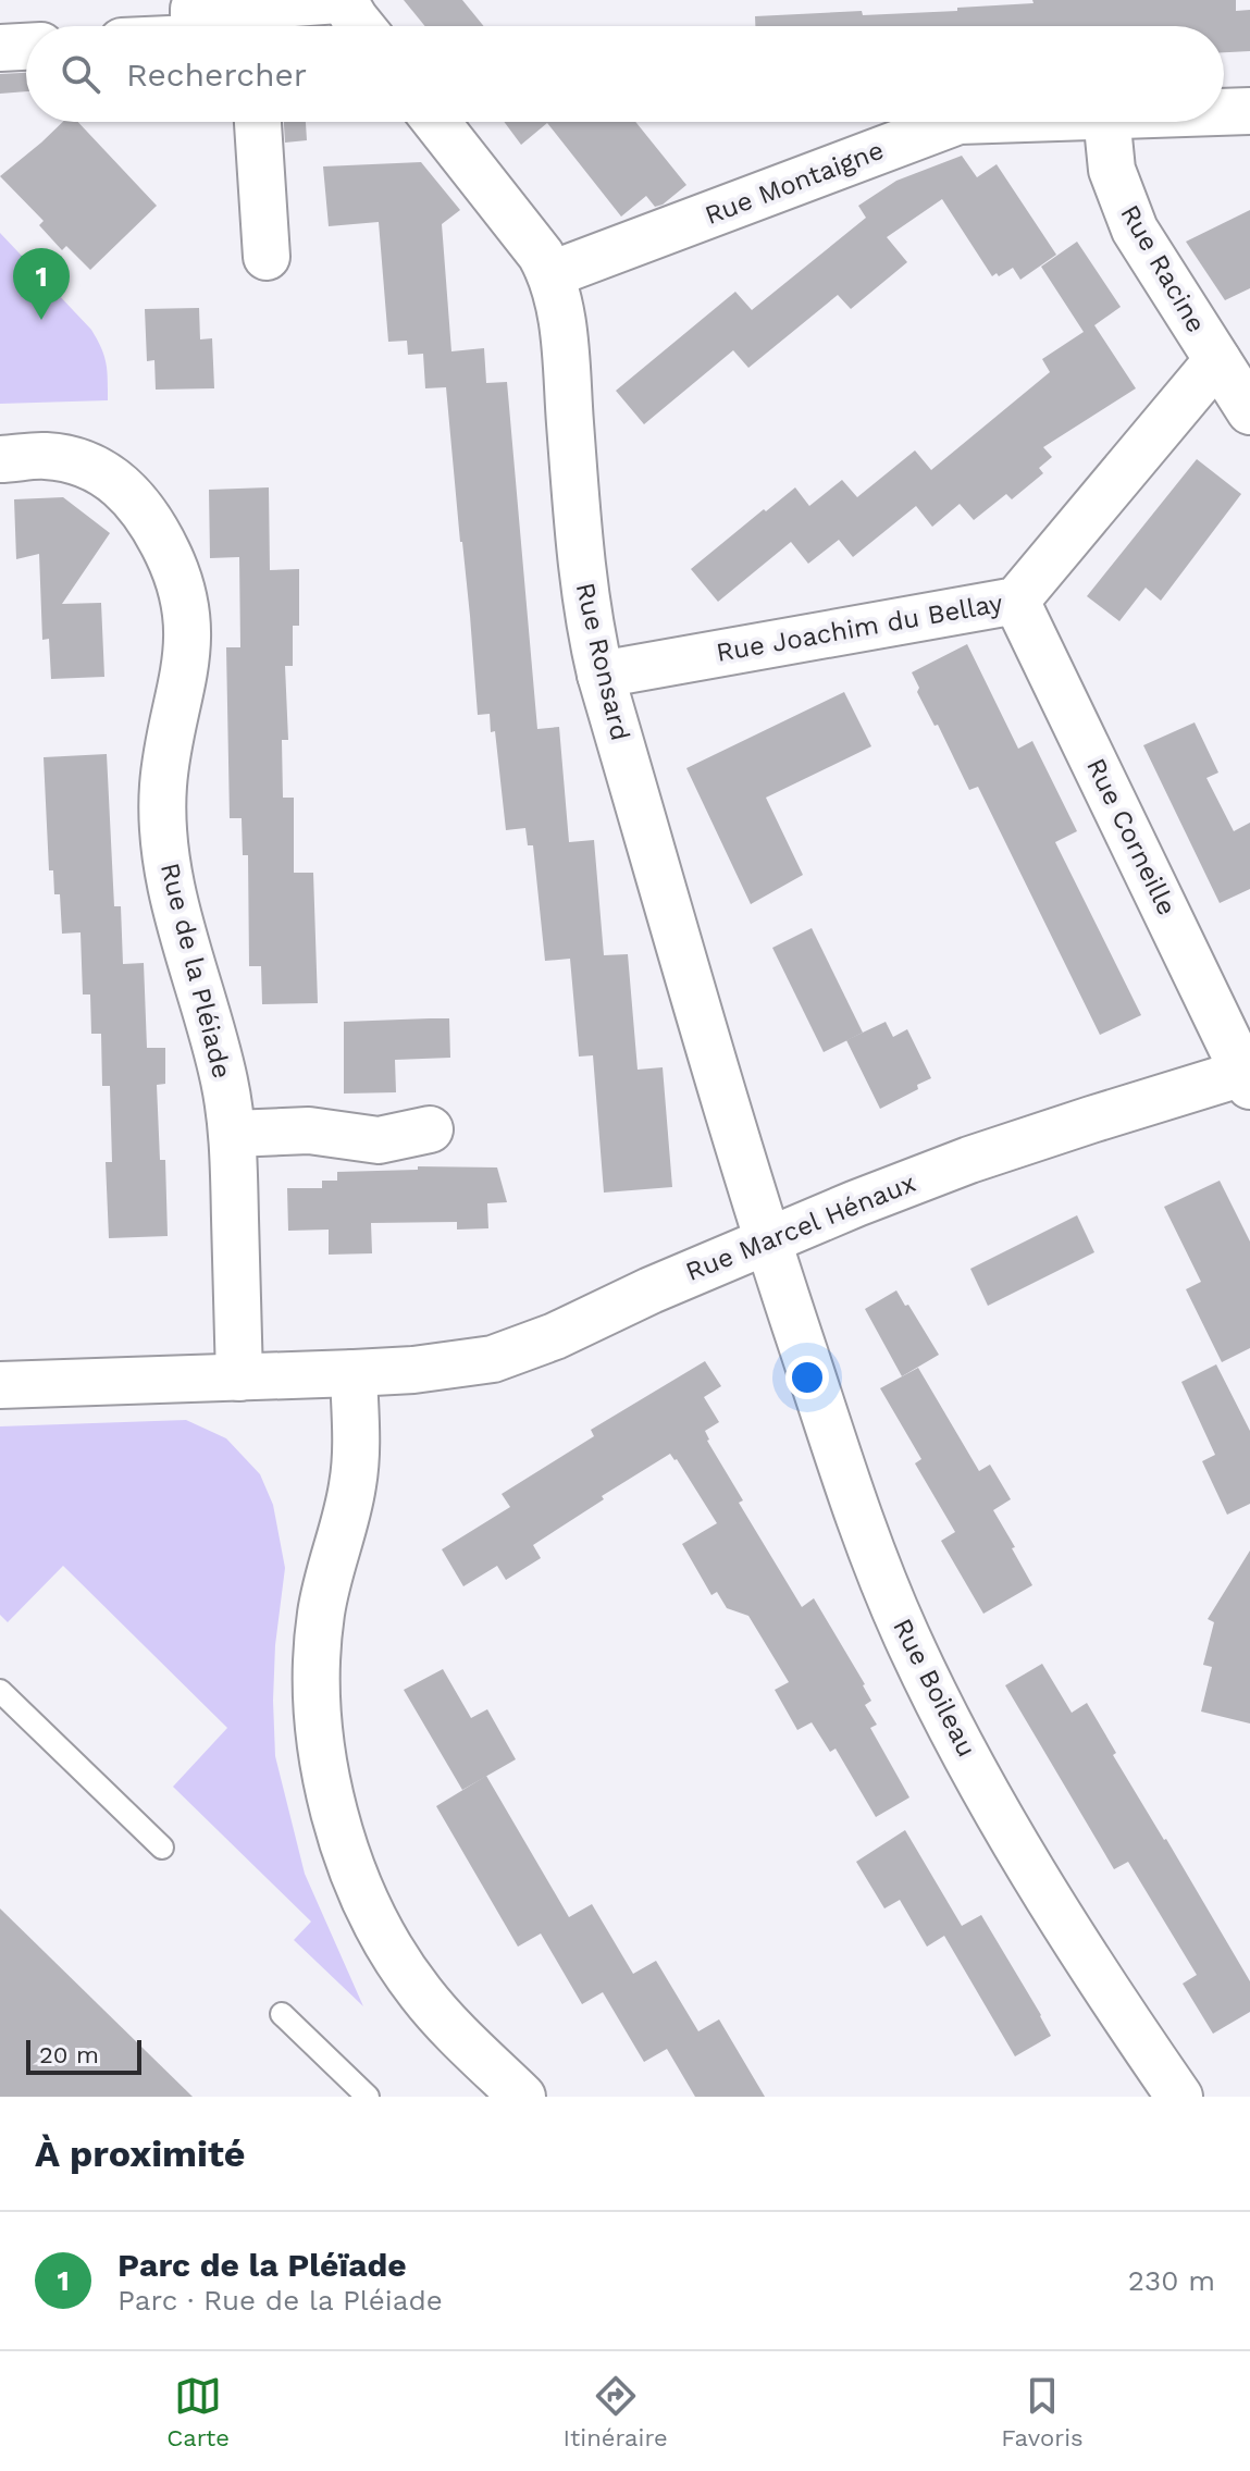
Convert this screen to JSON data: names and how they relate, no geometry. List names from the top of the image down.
{
  "streets": {
    "street": [
      "Rue Montaigne",
      "Rue Racine",
      "Rue Joachim du Bellay",
      "Rue Ronsard",
      "Rue Corneille",
      "Rue de la Pléiade",
      "Rue Marcel Hénaux",
      "Rue Boileau"
    ]
  },
  "crossings": [
    ["Rue Montaigne", "Rue Ronsard"],
    ["Rue Racine", "Rue Joachim du Bellay"],
    ["Rue Joachim du Bellay", "Rue Ronsard"],
    ["Rue Joachim du Bellay", "Rue Corneille"],
    ["Rue Ronsard", "Rue Marcel Hénaux"],
    ["Rue Ronsard", "Rue Boileau"],
    ["Rue Corneille", "Rue Marcel Hénaux"],
    ["Rue de la Pléiade", "Rue Marcel Hénaux"],
    ["Rue Marcel Hénaux", "Rue Boileau"]
  ],
  "scale_bar": "20 m",
  "page": {
    "search": "Rechercher",
    "pins": "1",
    "scale": "20 m",
    "heading": "À proximité",
    "list": [
      {
        "mark": "1",
        "name": "Parc de la Pléïade",
        "note": "Parc · Rue de la Pléiade",
        "value": "230 m"
      }
    ],
    "nav": ["Carte", "Itinéraire", "Favoris"]
  }
}
